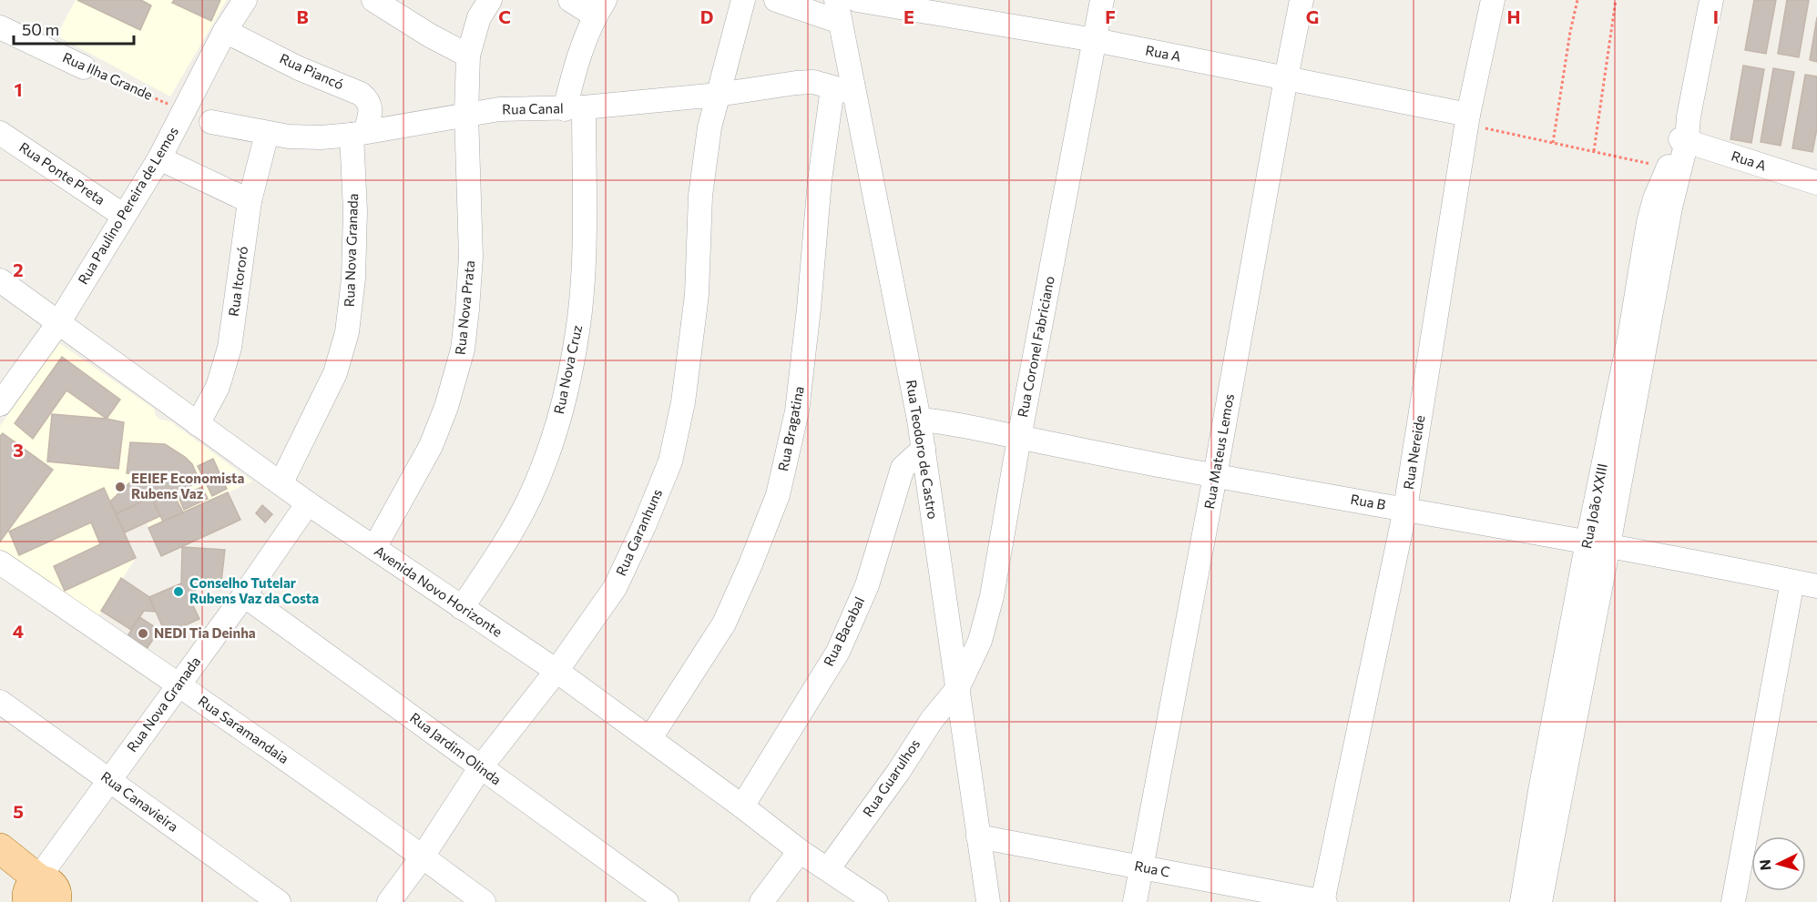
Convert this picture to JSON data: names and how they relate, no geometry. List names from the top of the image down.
{
  "streets": {
    "street": [
      "Rua A",
      "Rua Piancó",
      "Rua Ilha Grande",
      "Rua Canal",
      "Rua Ponte Preta",
      "Rua Paulino Pereira de Lemos",
      "Rua Nova Granada",
      "Rua Itororó",
      "Rua Nova Prata",
      "Rua Coronel Fabriciano",
      "Rua Nova Cruz",
      "Rua Bragatina",
      "Rua Teodoro de Castro",
      "Rua Mateus Lemos",
      "Rua Nereide",
      "Rua B",
      "Rua João XXIII",
      "Rua Garanhuns",
      "Avenida Novo Horizonte",
      "Rua Bacabal",
      "Rua Saramandaia",
      "Rua Jardim Olinda",
      "Rua Guarulhos",
      "Rua Canavieira",
      "Rua C"
    ]
  },
  "crossings": [
    ["Rua A", "Rua Coronel Fabriciano"],
    ["Rua A", "Rua Mateus Lemos"],
    ["Rua A", "Rua Nereide"],
    ["Rua A", "Rua João XXIII"],
    ["Rua Piancó", "Rua Canal"],
    ["Rua Piancó", "Rua Paulino Pereira de Lemos"],
    ["Rua Piancó", "Rua Nova Granada"],
    ["Rua Ilha Grande", "Rua Paulino Pereira de Lemos"],
    ["Rua Canal", "Rua Nova Granada"],
    ["Rua Canal", "Rua Itororó"],
    ["Rua Canal", "Rua Nova Prata"],
    ["Rua Canal", "Rua Nova Cruz"],
    ["Rua Canal", "Rua Bragatina"],
    ["Rua Canal", "Rua Teodoro de Castro"],
    ["Rua Canal", "Rua Garanhuns"],
    ["Rua Ponte Preta", "Rua Paulino Pereira de Lemos"],
    ["Rua Paulino Pereira de Lemos", "Avenida Novo Horizonte"],
    ["Rua Nova Granada", "Avenida Novo Horizonte"],
    ["Rua Nova Granada", "Rua Saramandaia"],
    ["Rua Nova Granada", "Rua Jardim Olinda"],
    ["Rua Nova Granada", "Rua Canavieira"],
    ["Rua Itororó", "Avenida Novo Horizonte"],
    ["Rua Nova Prata", "Avenida Novo Horizonte"],
    ["Rua Coronel Fabriciano", "Rua Teodoro de Castro"],
    ["Rua Coronel Fabriciano", "Rua B"],
    ["Rua Coronel Fabriciano", "Rua Guarulhos"],
    ["Rua Nova Cruz", "Avenida Novo Horizonte"],
    ["Rua Bragatina", "Avenida Novo Horizonte"],
    ["Rua Teodoro de Castro", "Rua B"],
    ["Rua Teodoro de Castro", "Rua Bacabal"],
    ["Rua Teodoro de Castro", "Rua Guarulhos"],
    ["Rua Teodoro de Castro", "Rua C"],
    ["Rua Mateus Lemos", "Rua B"],
    ["Rua Mateus Lemos", "Rua C"],
    ["Rua Nereide", "Rua B"],
    ["Rua Nereide", "Rua C"],
    ["Rua B", "Rua João XXIII"],
    ["Rua Garanhuns", "Avenida Novo Horizonte"],
    ["Rua Garanhuns", "Rua Saramandaia"],
    ["Rua Garanhuns", "Rua Jardim Olinda"],
    ["Avenida Novo Horizonte", "Rua Bacabal"],
    ["Avenida Novo Horizonte", "Rua Guarulhos"]
  ],
  "places": ["EEIEF Economista Rubens Vaz", "Conselho Tutelar Rubens Vaz da Costa", "NEDI Tia Deinha"],
  "scale_bar": "50 m",
  "north": "left",
  "grid": {
    "columns": [
      "B",
      "C",
      "D",
      "E",
      "F",
      "G",
      "H",
      "I"
    ],
    "rows": [
      "1",
      "2",
      "3",
      "4",
      "5"
    ]
  }
}
